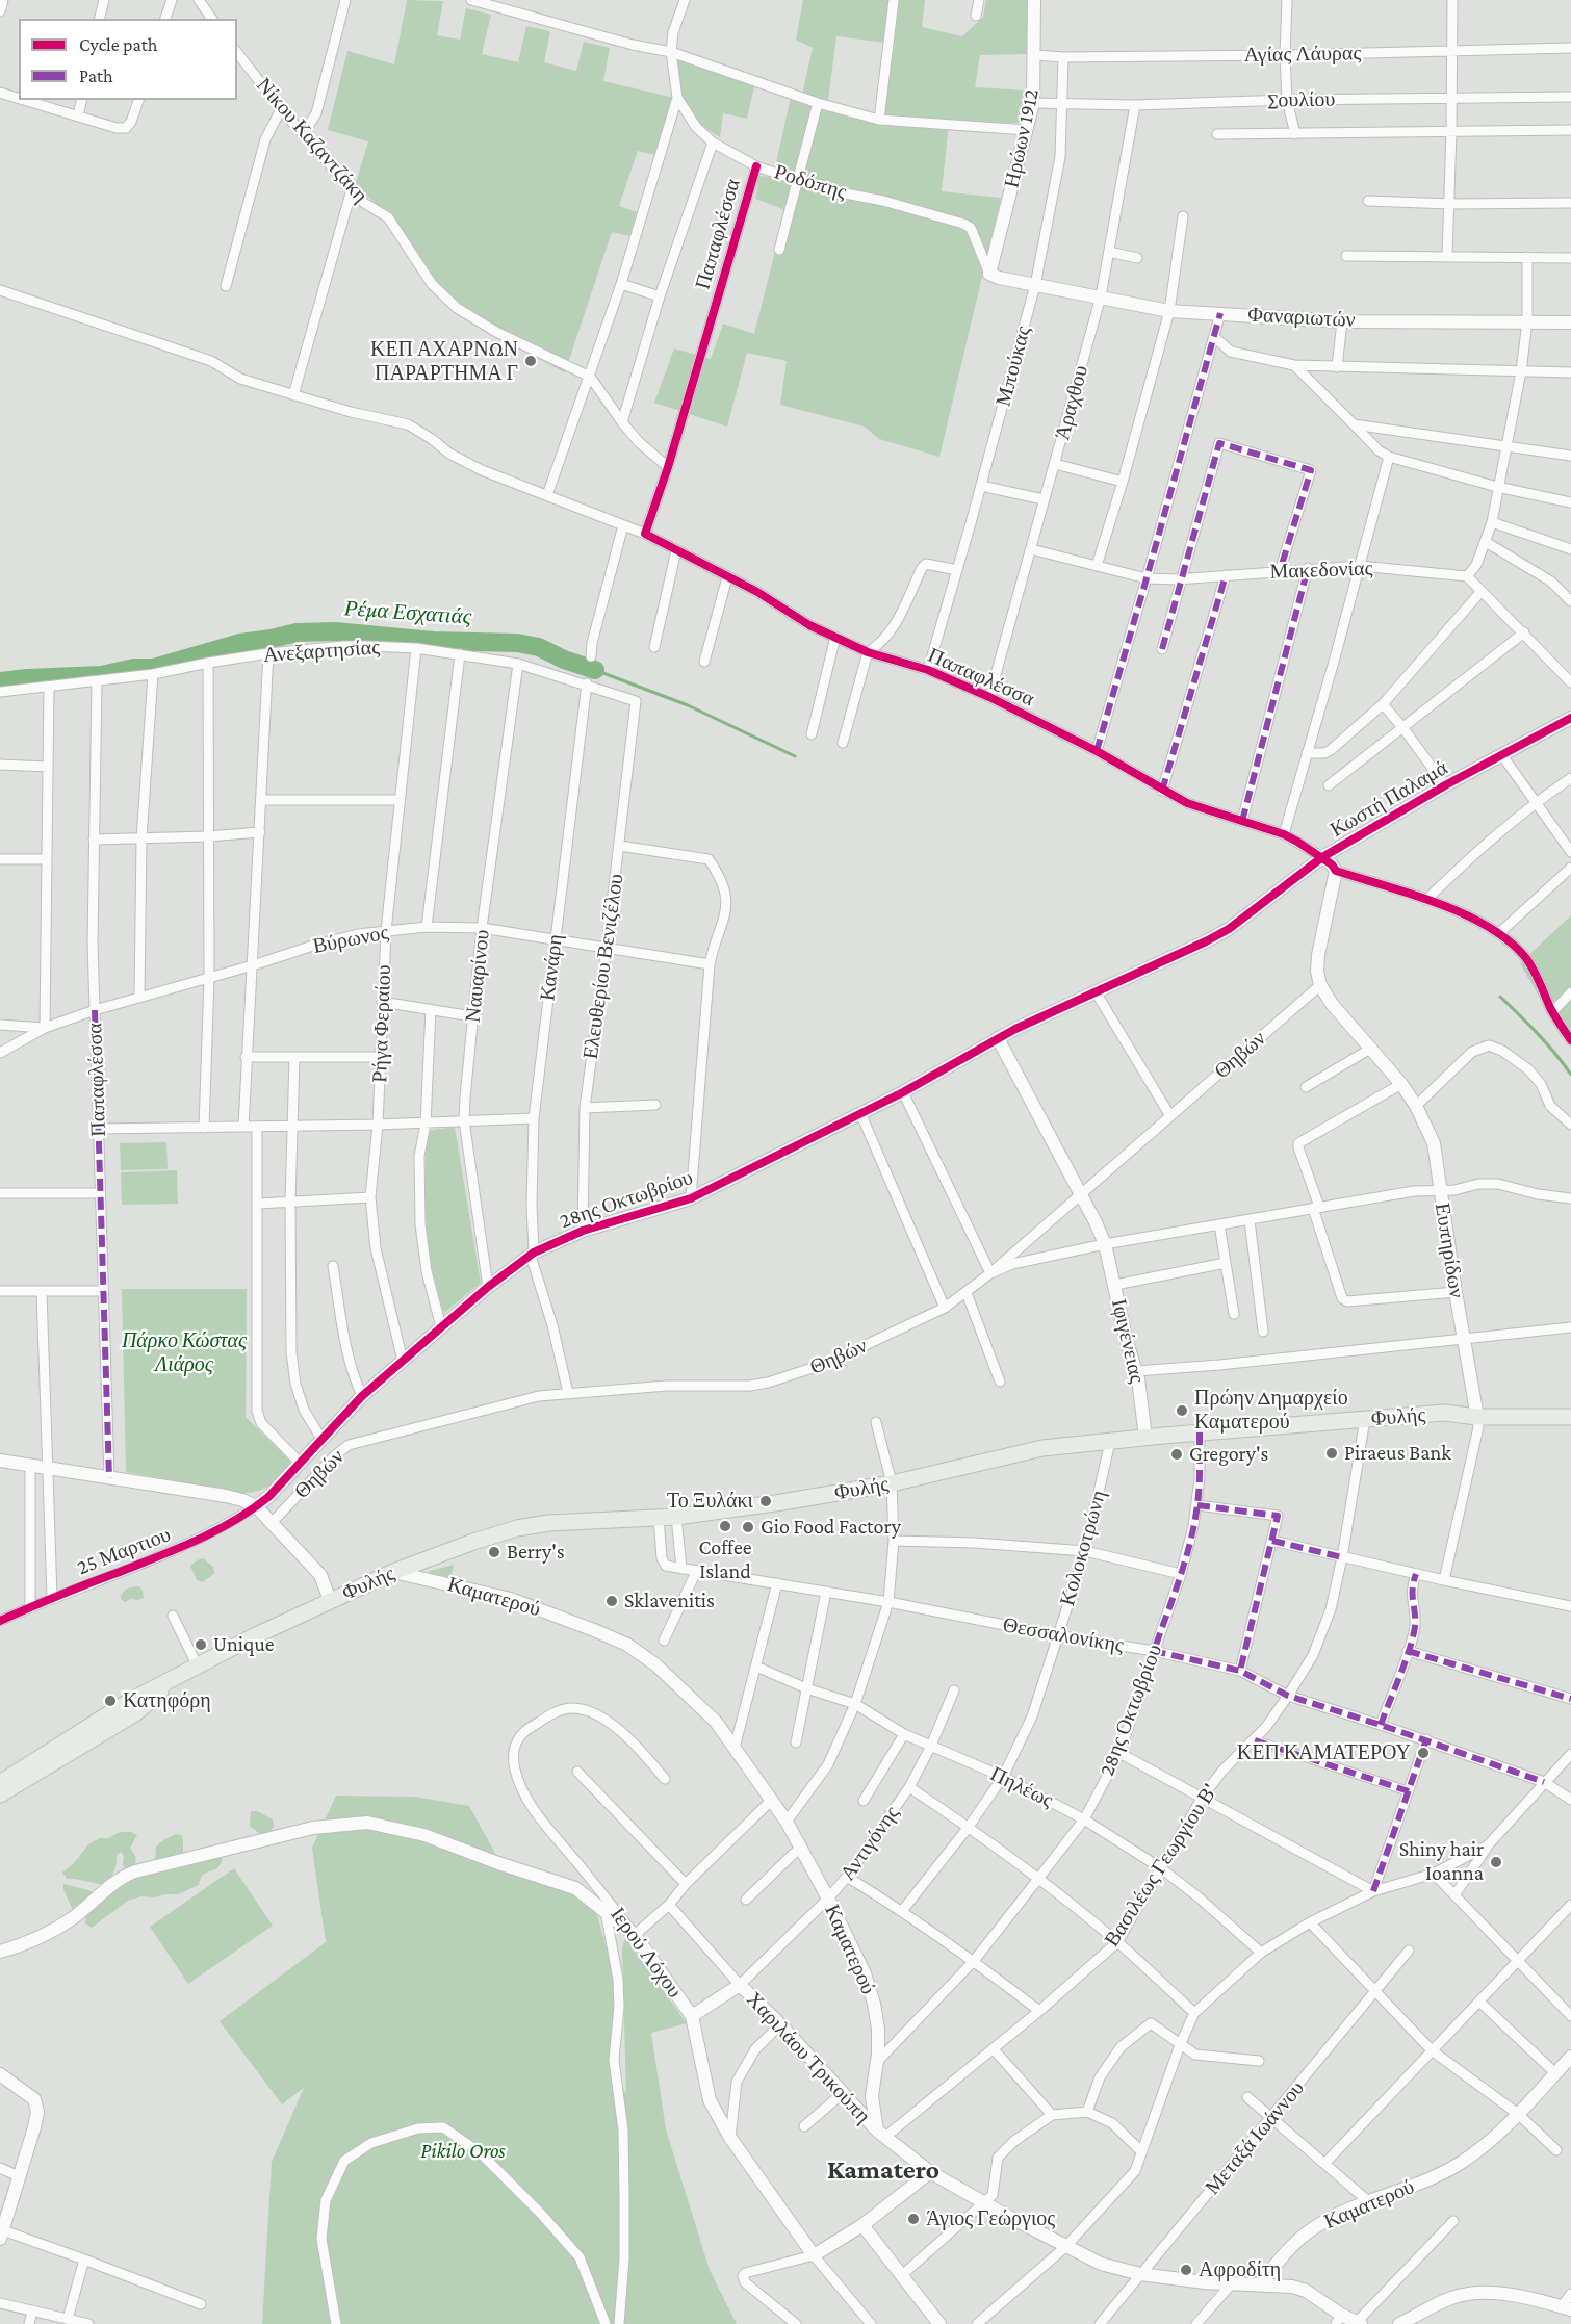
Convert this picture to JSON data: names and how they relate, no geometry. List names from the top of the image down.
{
  "streets": {
    "main road": ["Φυλής"],
    "street": [
      "Αγίας Λάυρας",
      "Σουλίου",
      "Ηρώων 1912",
      "Νίκου Καζαντζάκη",
      "Ροδόπης",
      "Παπαφλέσσα",
      "Φαναριωτών",
      "Μπούκας",
      "Άραχθου",
      "Μακεδονίας",
      "Ανεξαρτησίας",
      "Κωστή Παλαμά",
      "Βύρωνος",
      "Ελευθερίου Βενιζέλου",
      "Κανάρη",
      "Ναυαρίνου",
      "Ρήγα Φεραίου",
      "Θηβών",
      "28ης Οκτωβρίου",
      "Ευπηρίδων",
      "Ιφιγένειας",
      "Κολοκοτρώνη",
      "25 Μαρτιου",
      "Καματερού",
      "Θεσσαλονίκης",
      "Πηλέως",
      "Αντιγόνης",
      "Βασιλέως Γεωργίου Β'",
      "Ιερού Λόχου",
      "Χαριλάου Τρικούπη",
      "Μεταξά Ιωάννου"
    ]
  },
  "crossings": [
    ["Αγίας Λάυρας", "Ηρώων 1912"],
    ["Αγίας Λάυρας", "Μπούκας"],
    ["Σουλίου", "Ηρώων 1912"],
    ["Σουλίου", "Μπούκας"],
    ["Σουλίου", "Άραχθου"],
    ["Ηρώων 1912", "Ροδόπης"],
    ["Νίκου Καζαντζάκη", "Παπαφλέσσα"],
    ["Ροδόπης", "Παπαφλέσσα"],
    ["Παπαφλέσσα", "Μπούκας"],
    ["Παπαφλέσσα", "Άραχθου"],
    ["Παπαφλέσσα", "Ανεξαρτησίας"],
    ["Παπαφλέσσα", "Κωστή Παλαμά"],
    ["Παπαφλέσσα", "Βύρωνος"],
    ["Φαναριωτών", "Μπούκας"],
    ["Φαναριωτών", "Άραχθου"],
    ["Άραχθου", "Μακεδονίας"],
    ["Ανεξαρτησίας", "Ελευθερίου Βενιζέλου"],
    ["Ανεξαρτησίας", "Κανάρη"],
    ["Ανεξαρτησίας", "Ναυαρίνου"],
    ["Ανεξαρτησίας", "Ρήγα Φεραίου"],
    ["Κωστή Παλαμά", "28ης Οκτωβρίου"],
    ["Βύρωνος", "Ελευθερίου Βενιζέλου"],
    ["Βύρωνος", "Κανάρη"],
    ["Βύρωνος", "Ναυαρίνου"],
    ["Βύρωνος", "Ρήγα Φεραίου"],
    ["Ελευθερίου Βενιζέλου", "28ης Οκτωβρίου"],
    ["Κανάρη", "Θηβών"],
    ["Κανάρη", "28ης Οκτωβρίου"],
    ["Ναυαρίνου", "28ης Οκτωβρίου"],
    ["Ρήγα Φεραίου", "28ης Οκτωβρίου"],
    ["Θηβών", "Ευπηρίδων"],
    ["Θηβών", "Ιφιγένειας"],
    ["28ης Οκτωβρίου", "Φυλής"],
    ["28ης Οκτωβρίου", "25 Μαρτιου"],
    ["28ης Οκτωβρίου", "Καματερού"],
    ["28ης Οκτωβρίου", "Θεσσαλονίκης"],
    ["28ης Οκτωβρίου", "Πηλέως"],
    ["Ευπηρίδων", "Φυλής"],
    ["Ιφιγένειας", "Φυλής"],
    ["Φυλής", "Κολοκοτρώνη"],
    ["Φυλής", "Καματερού"],
    ["Φυλής", "Θεσσαλονίκης"],
    ["Φυλής", "Βασιλέως Γεωργίου Β'"],
    ["Κολοκοτρώνη", "Θεσσαλονίκης"],
    ["Κολοκοτρώνη", "Πηλέως"],
    ["Καματερού", "Αντιγόνης"],
    ["Καματερού", "Βασιλέως Γεωργίου Β'"],
    ["Καματερού", "Χαριλάου Τρικούπη"],
    ["Θεσσαλονίκης", "Βασιλέως Γεωργίου Β'"],
    ["Πηλέως", "Αντιγόνης"],
    ["Πηλέως", "Βασιλέως Γεωργίου Β'"],
    ["Αντιγόνης", "Ιερού Λόχου"],
    ["Αντιγόνης", "Χαριλάου Τρικούπη"],
    ["Βασιλέως Γεωργίου Β'", "Χαριλάου Τρικούπη"]
  ],
  "districts": ["Kamatero"],
  "water": ["Ρέμα Εσχατιάς"],
  "parks": ["Πάρκο Κώστας Λιάρος", "Pikilo Oros"],
  "places": [
    "ΚΕΠ ΑΧΑΡΝΩΝ ΠΑΡΑΡΤΗΜΑ Γ",
    "Πρώην Δημαρχείο Καματερού",
    "Piraeus Bank",
    "Gregory's",
    "Το Ξυλάκι",
    "Coffee Island",
    "Gio Food Factory",
    "Berry's",
    "Sklavenitis",
    "Unique",
    "Κατηφόρη",
    "ΚΕΠ ΚΑΜΑΤΕΡΟΥ",
    "Shiny hair Ioanna",
    "Άγιος Γεώργιος",
    "Αφροδίτη"
  ],
  "legend": ["Cycle path", "Path"]
}
